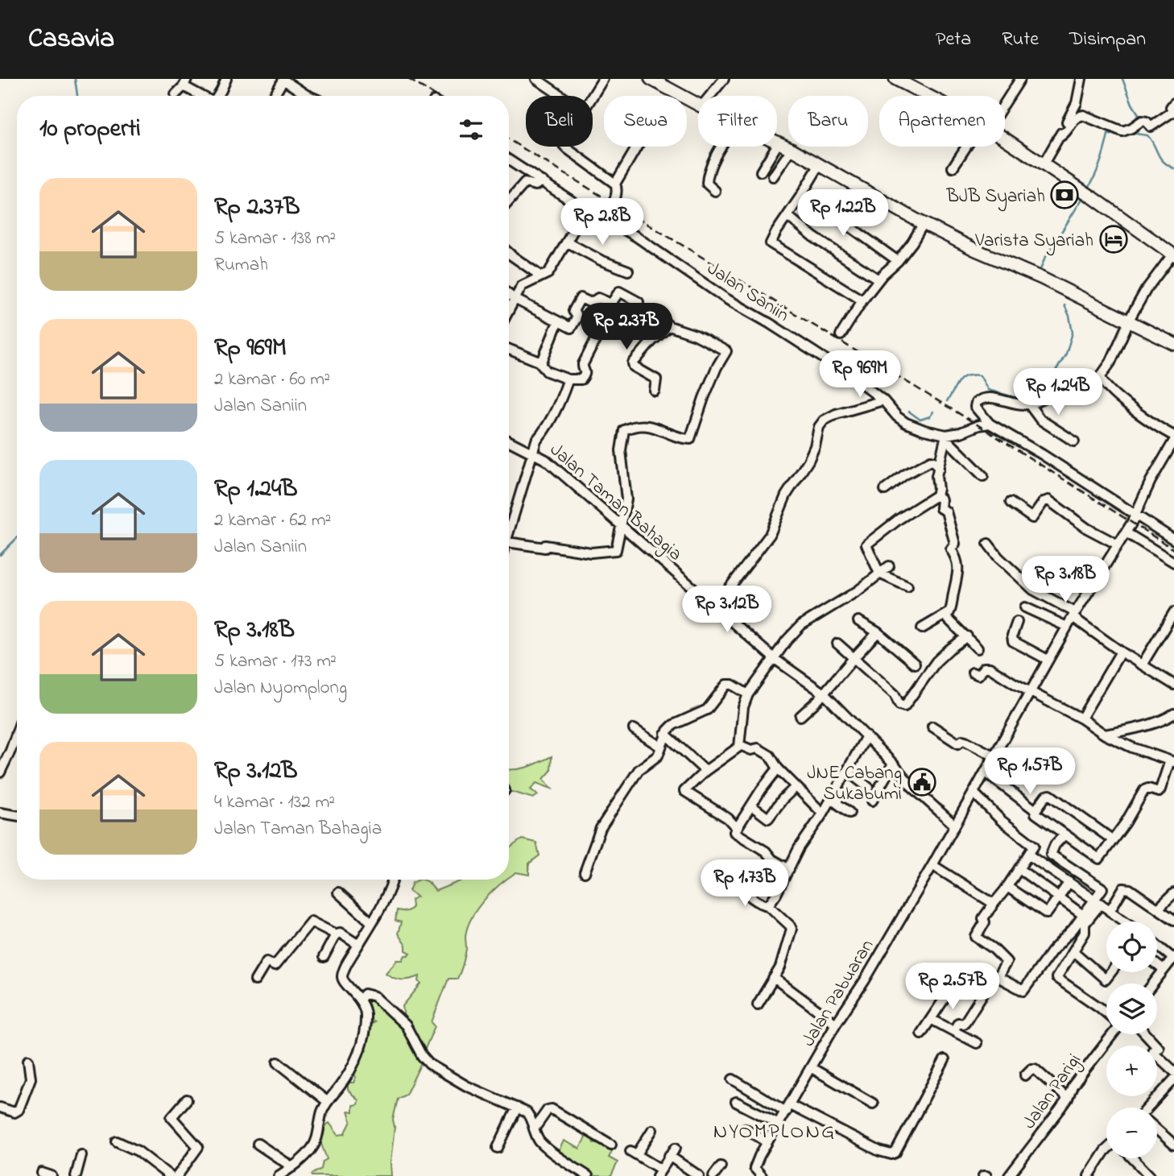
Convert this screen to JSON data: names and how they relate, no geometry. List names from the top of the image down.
{
  "streets": {
    "street": [
      "Jalan Saniin",
      "Jalan Taman Bahagia",
      "Jalan Pabuaran",
      "Jalan Parigi"
    ]
  },
  "crossings": [
    ["Jalan Taman Bahagia", "Jalan Pabuaran"]
  ],
  "districts": ["NYOMPLONG"],
  "places": {
    "bank": ["BJB Syariah"],
    "hotel": ["Varista Syariah"],
    "public building": ["JNE Cabang Sukabumi"]
  },
  "page": {
    "header": "Casavia",
    "nav": ["Peta", "Rute", "Disimpan"],
    "chip": [
      "Beli",
      "Sewa",
      "Filter",
      "Baru",
      "Apartemen"
    ],
    "heading": "10 properti",
    "list": [
      {
        "name": "Rp 2.37B",
        "note": "5 kamar · 138 m² · Rumah"
      },
      {
        "name": "Rp 969M",
        "note": "2 kamar · 60 m² · Jalan Saniin"
      },
      {
        "name": "Rp 1.24B",
        "note": "2 kamar · 62 m² · Jalan Saniin"
      },
      {
        "name": "Rp 3.18B",
        "note": "5 kamar · 173 m² · Jalan Nyomplong"
      },
      {
        "name": "Rp 3.12B",
        "note": "4 kamar · 132 m² · Jalan Taman Bahagia"
      }
    ],
    "price": [
      "Rp 1.22B",
      "Rp 2.8B",
      "Rp 2.37B",
      "Rp 969M",
      "Rp 1.24B",
      "Rp 3.18B",
      "Rp 3.12B",
      "Rp 1.57B",
      "Rp 1.73B",
      "Rp 2.57B"
    ],
    "map_buttons": ["+", "−"]
  }
}
